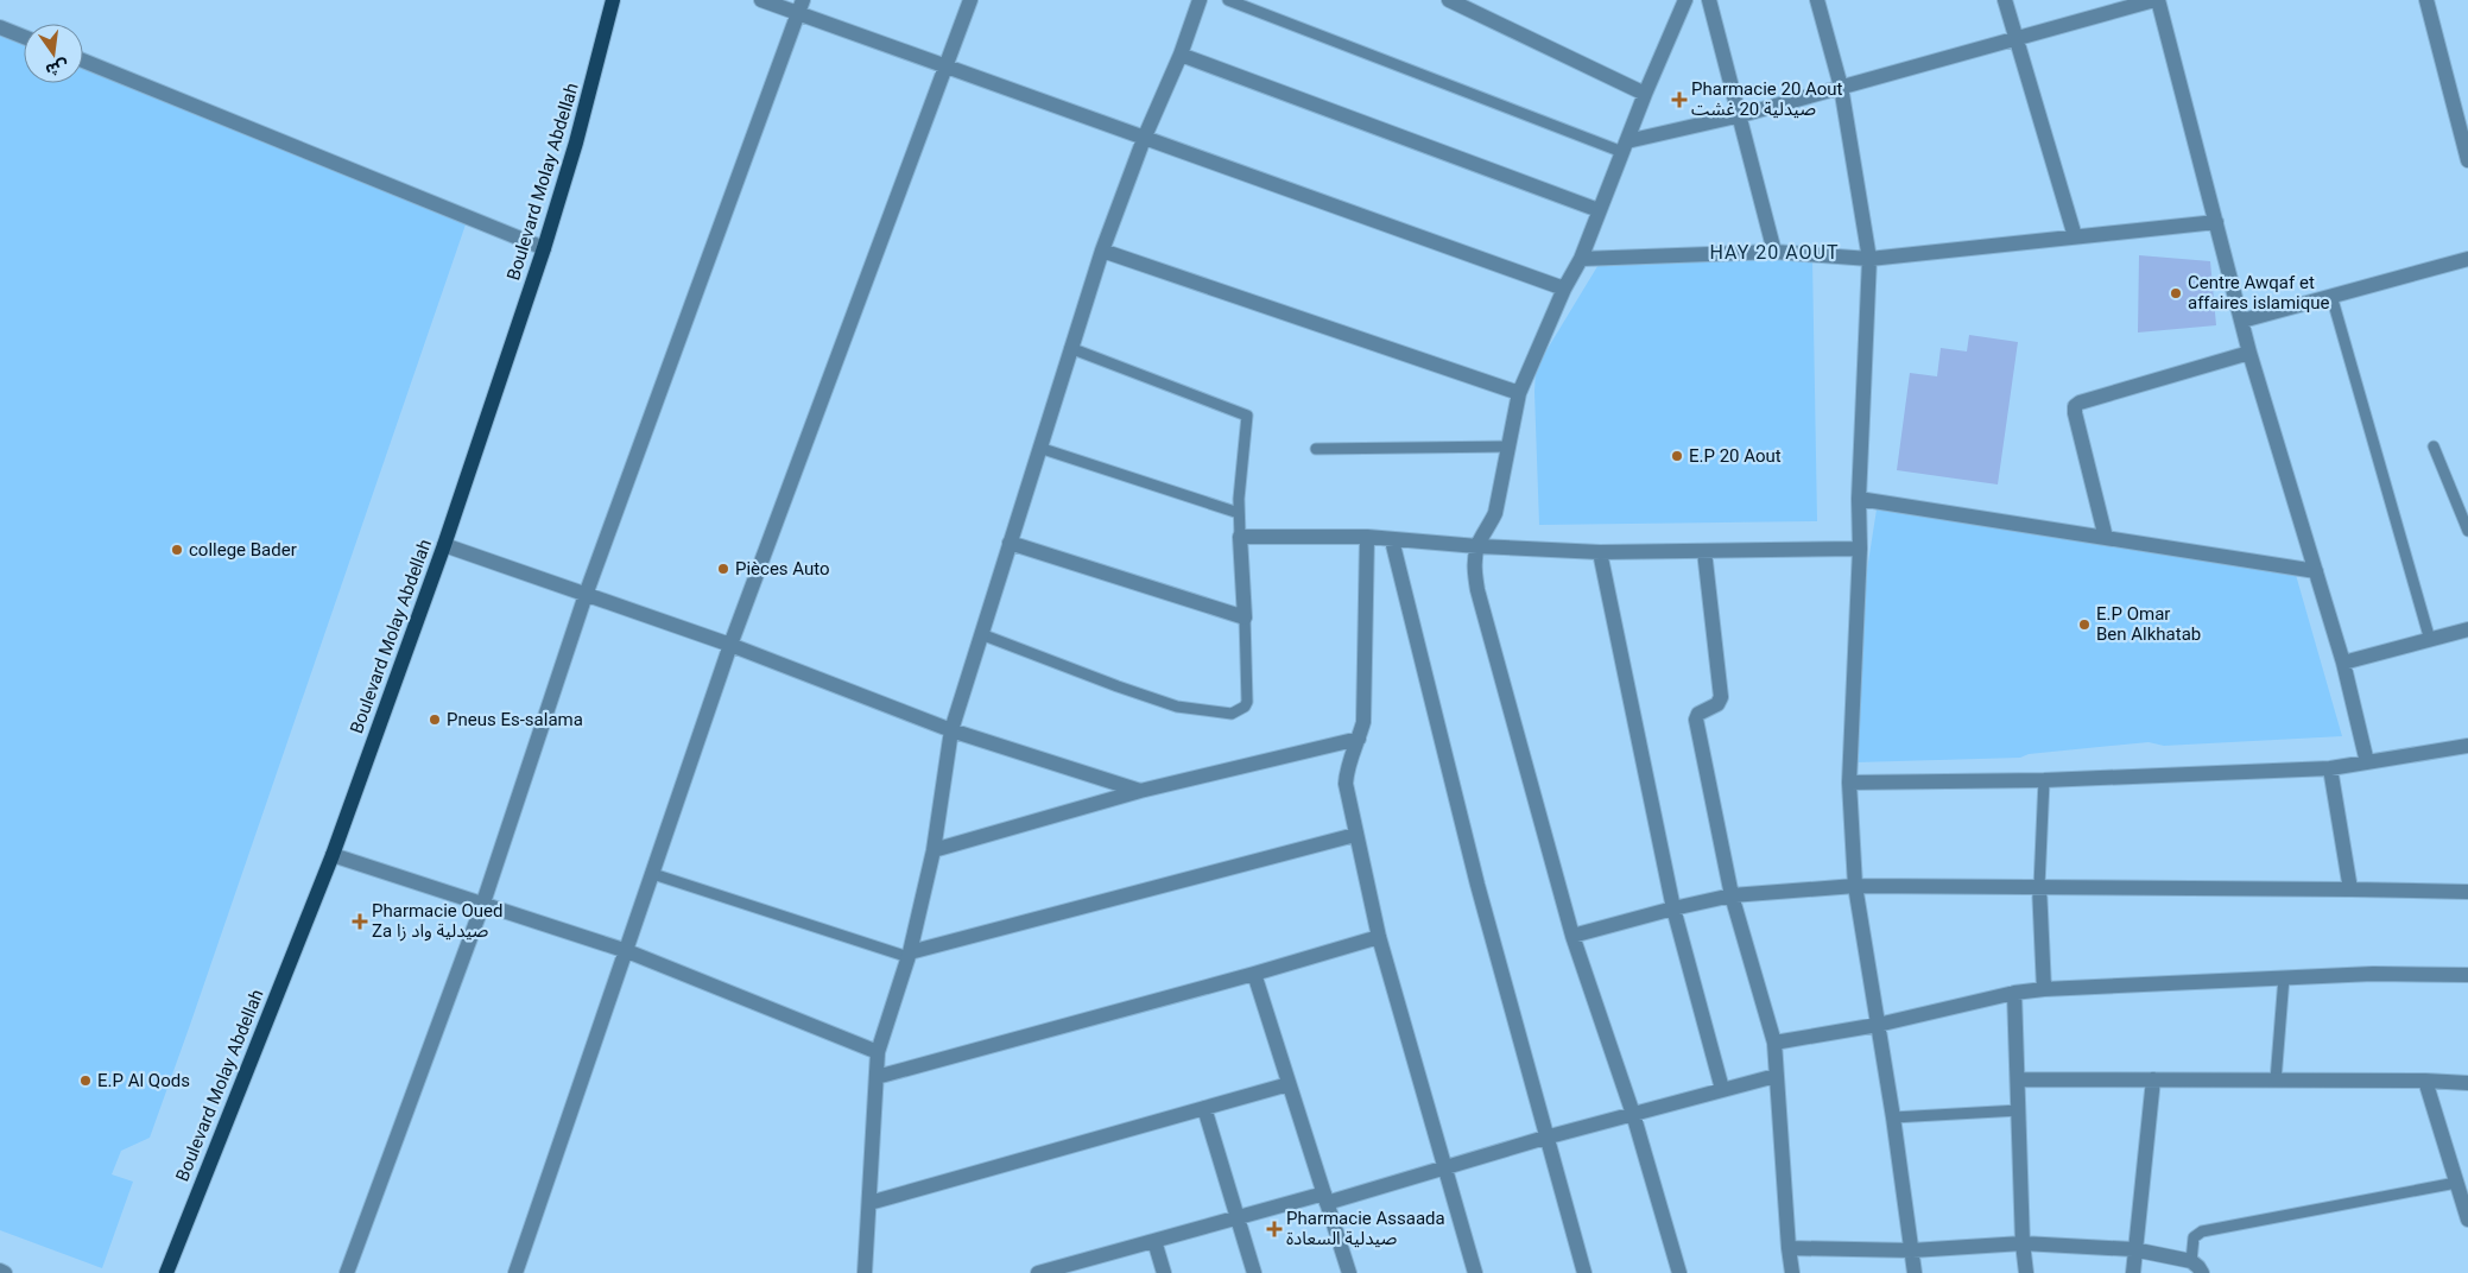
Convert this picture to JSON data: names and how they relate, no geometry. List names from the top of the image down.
{
  "streets": {
    "main road": ["Boulevard Molay Abdellah"]
  },
  "districts": ["HAY 20 AOUT"],
  "places": {
    "health": ["Pharmacie 20 Aout صيدلية 20 غشت", "Pharmacie Oued Za صيدلية واد زا", "Pharmacie Assaada صيدلية السعادة"],
    "other": [
      "Centre Awqaf et affaires islamique",
      "E.P 20 Aout",
      "college Bader",
      "Pièces Auto",
      "E.P Omar Ben Alkhatab",
      "Pneus Es-salama",
      "E.P Al Qods"
    ]
  },
  "north": "bottom"
}
